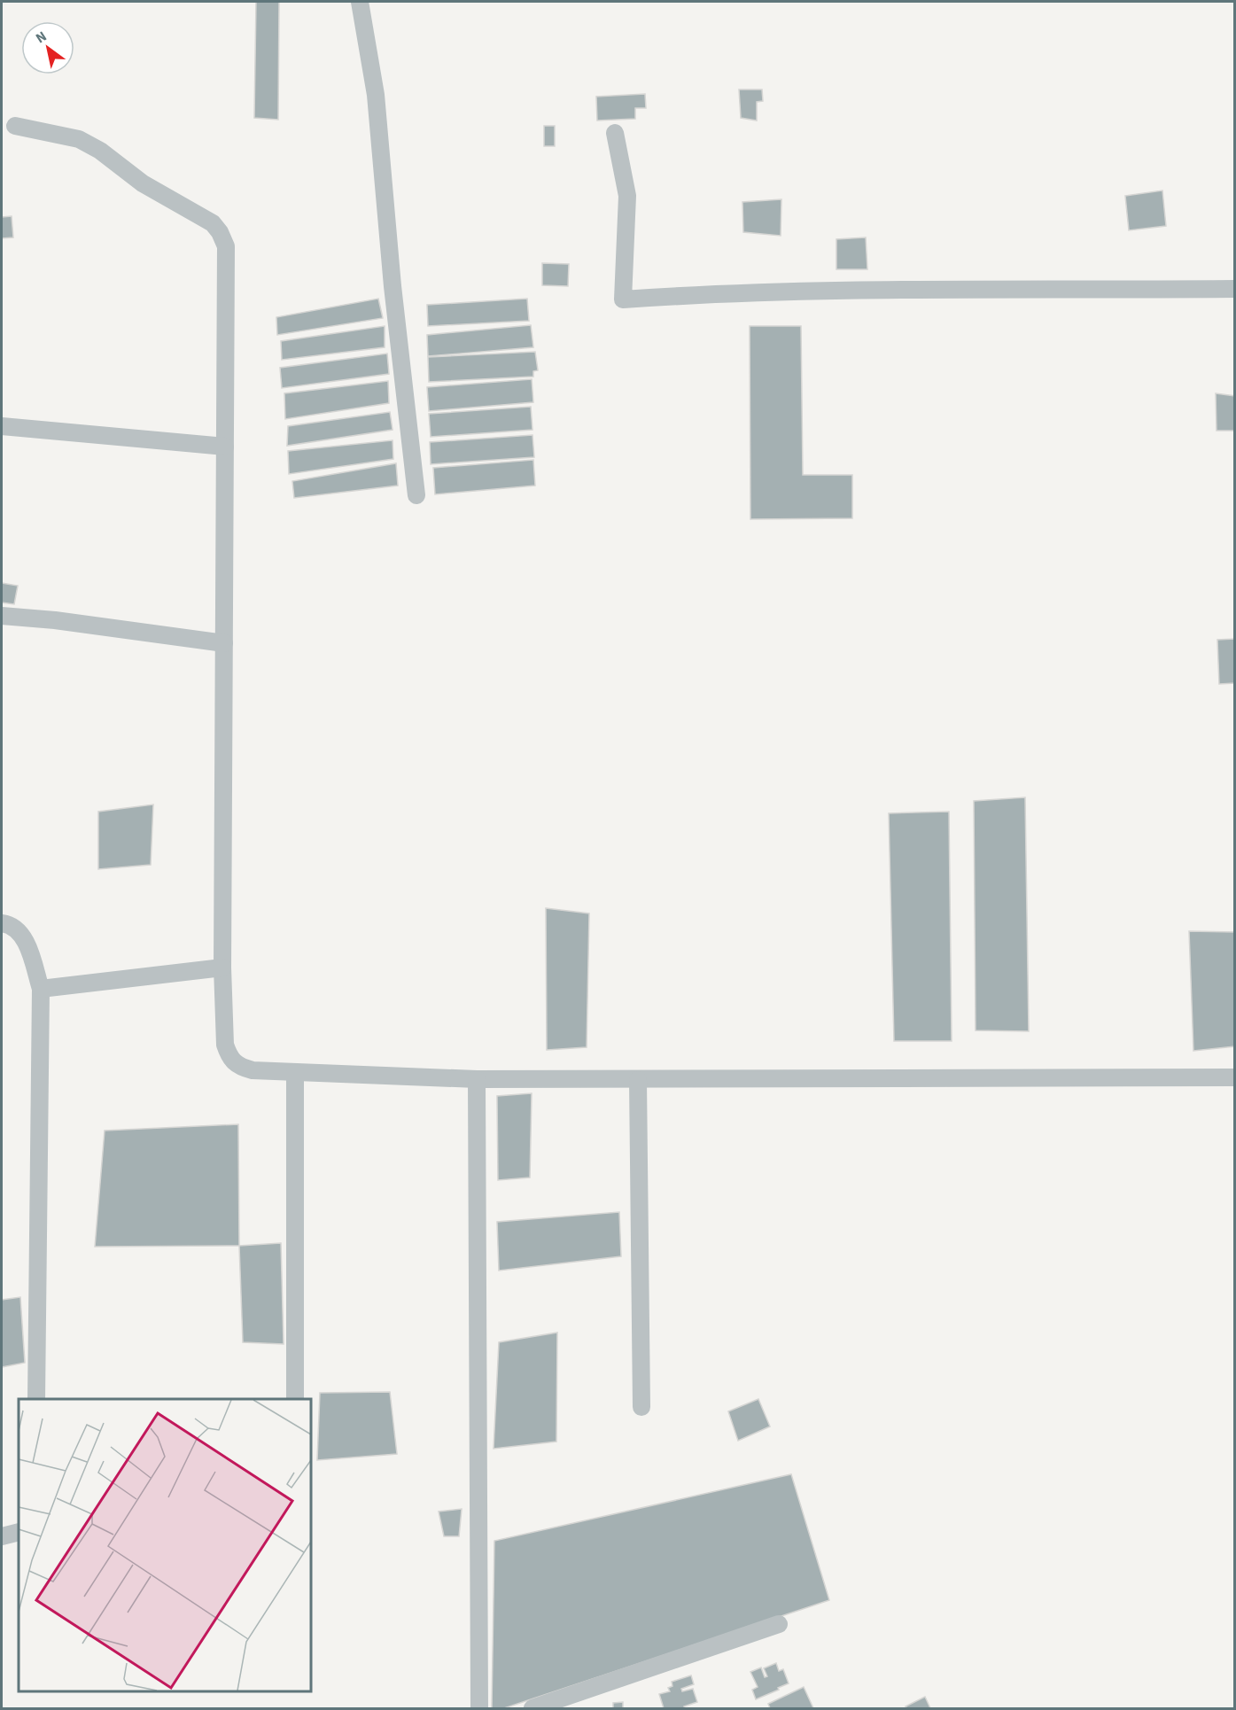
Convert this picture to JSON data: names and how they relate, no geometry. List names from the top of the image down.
{
  "north": "top left"
}
